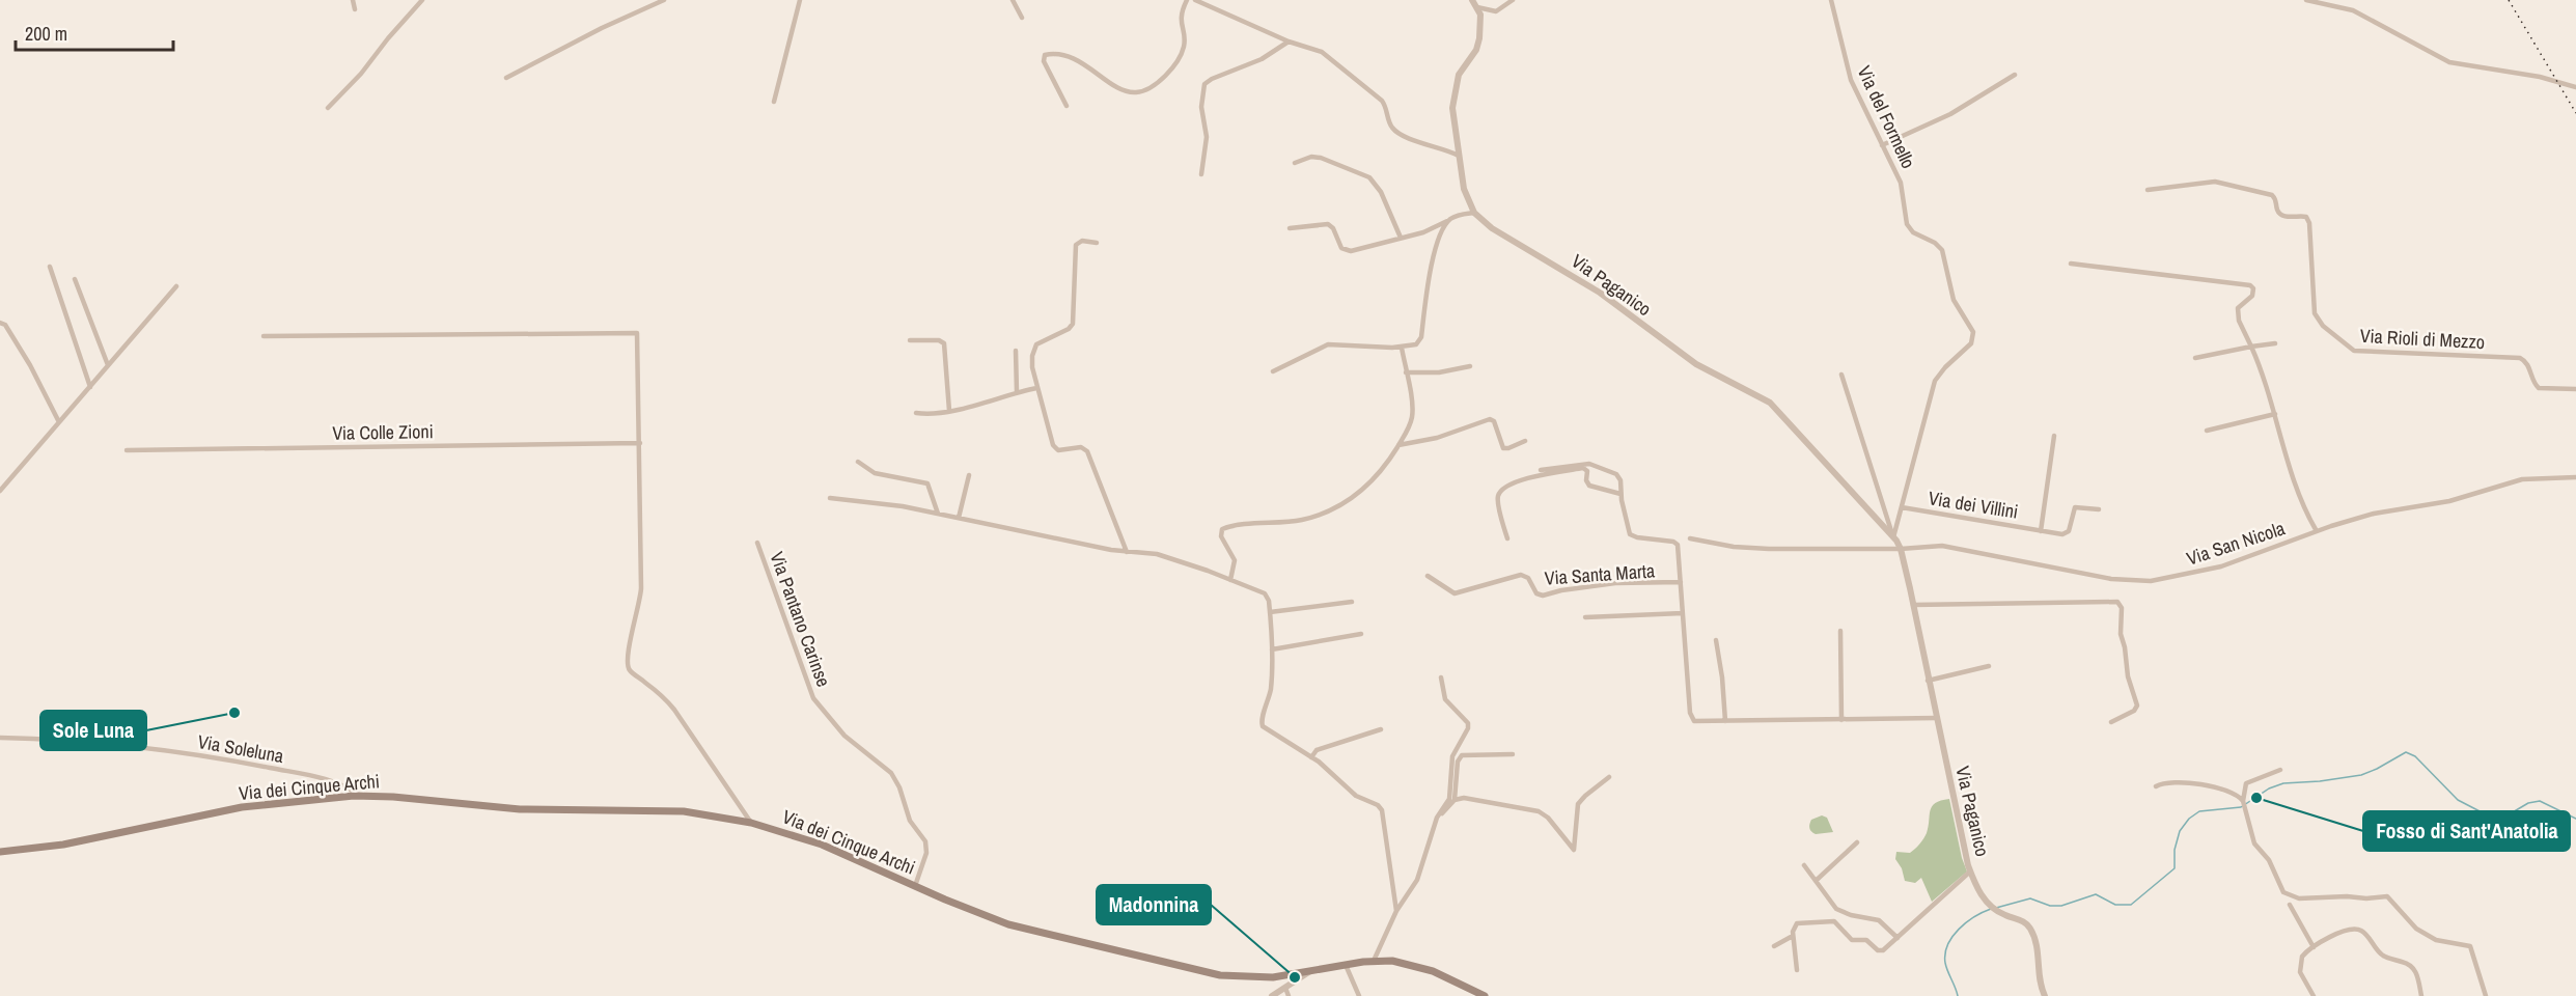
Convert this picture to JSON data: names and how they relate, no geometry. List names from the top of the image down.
{
  "streets": {
    "main road": ["Via dei Cinque Archi"],
    "street": [
      "Via del Formello",
      "Via Paganico",
      "Via Rioli di Mezzo",
      "Via Colle Zioni",
      "Via dei Villini",
      "Via San Nicola",
      "Via Santa Marta",
      "Via Pantano Carinse",
      "Via Soleluna"
    ]
  },
  "crossings": [
    ["Via del Formello", "Via Paganico"],
    ["Via del Formello", "Via dei Villini"],
    ["Via Paganico", "Via San Nicola"],
    ["Via Paganico", "Via Santa Marta"],
    ["Via Pantano Carinse", "Via dei Cinque Archi"],
    ["Via Soleluna", "Via dei Cinque Archi"]
  ],
  "places": ["Sole Luna", "Fosso di Sant'Anatolia", "Madonnina"],
  "scale_bar": "200 m"
}
